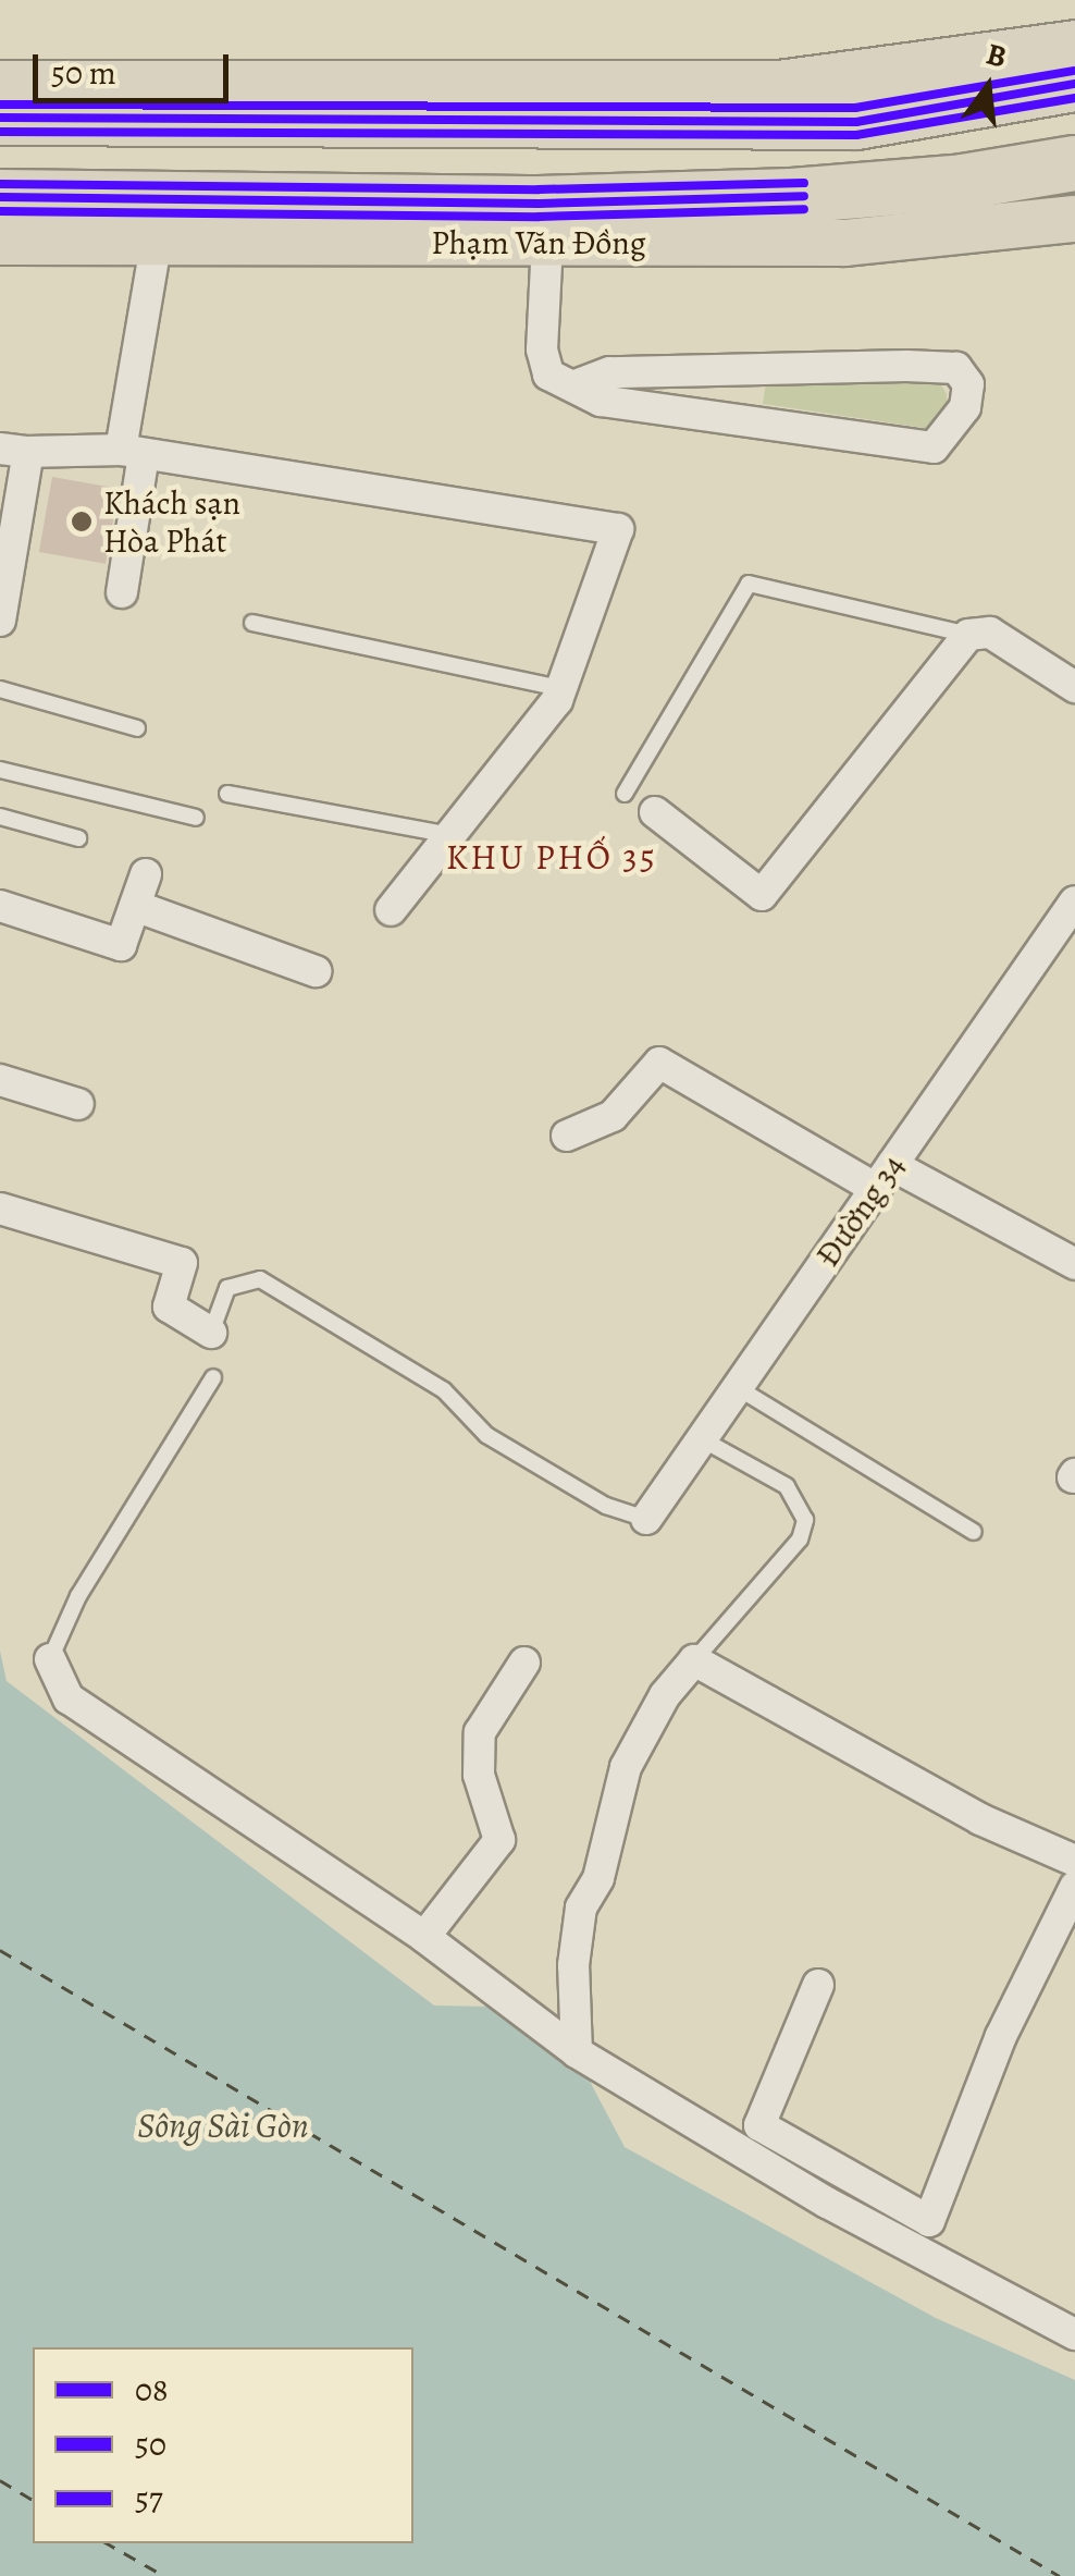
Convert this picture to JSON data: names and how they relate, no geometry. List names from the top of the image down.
{
  "streets": {
    "highway": ["Phạm Văn Đồng"],
    "street": ["Đường 34"]
  },
  "districts": ["KHU PHỐ 35"],
  "water": ["Sông Sài Gòn"],
  "places": ["Khách sạn Hòa Phát"],
  "lines": ["transit line 57", "transit line 08", "transit line 50"],
  "legend": ["08", "50", "57"],
  "scale_bar": "50 m",
  "north": "top"
}
